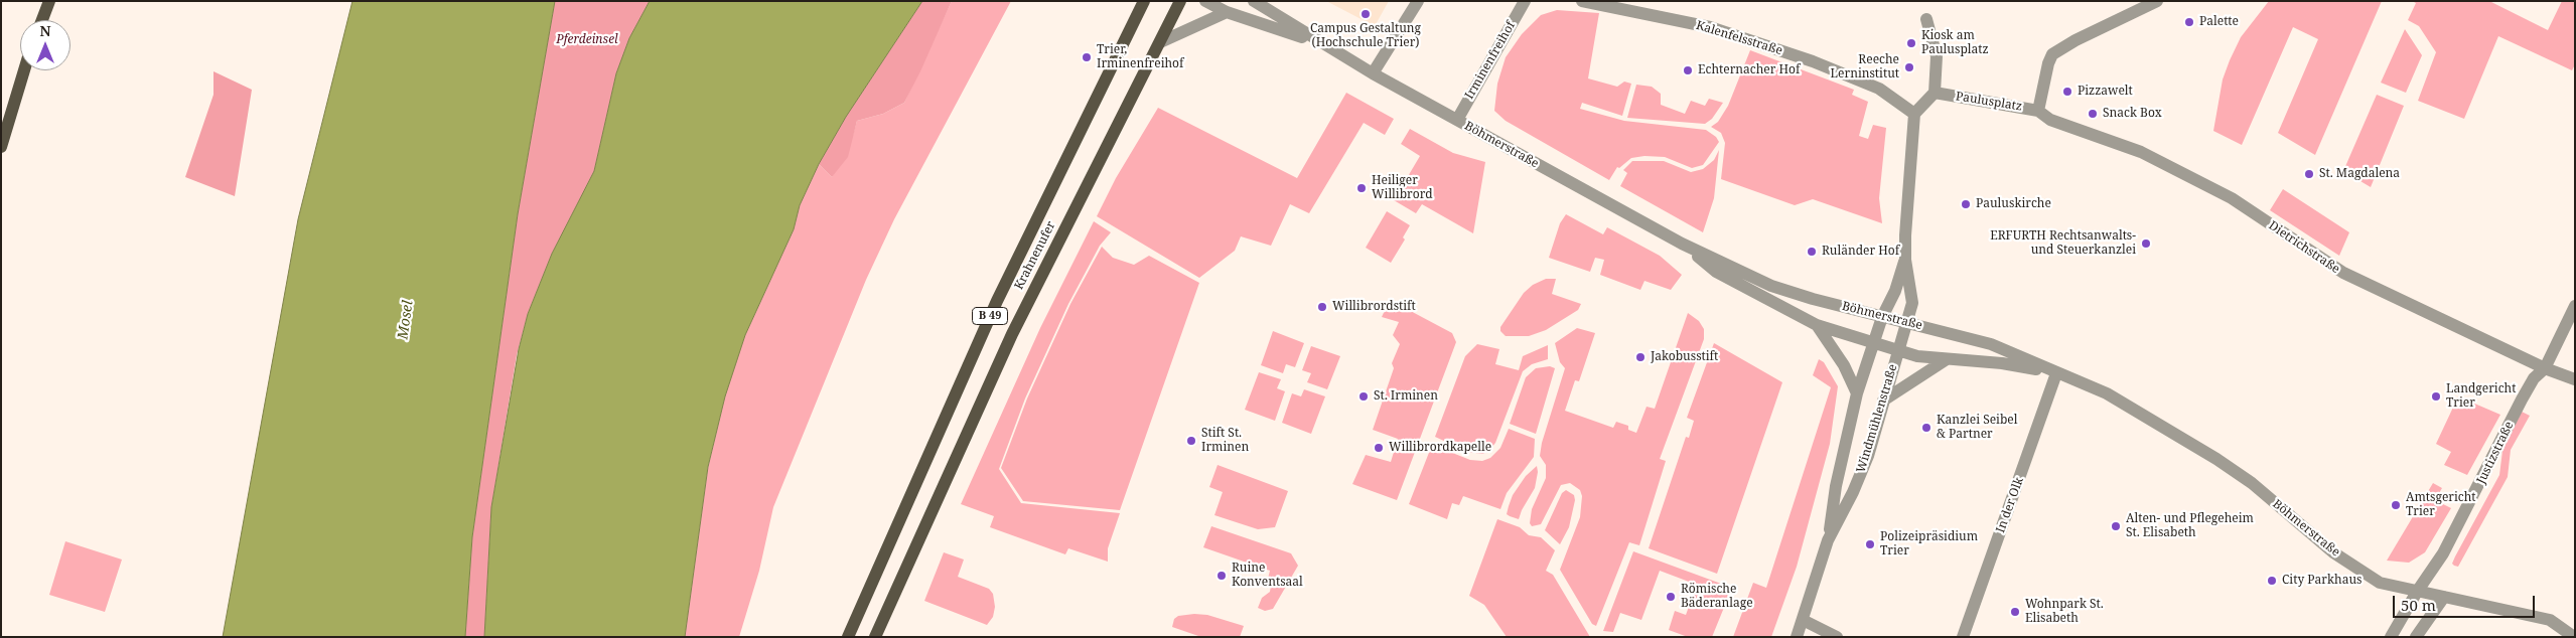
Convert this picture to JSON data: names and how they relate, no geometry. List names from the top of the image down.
{
  "streets": {
    "main road": ["Krahnenufer", "B 49"],
    "street": [
      "Kalenfelsstraße",
      "Irminenfreihof",
      "Paulusplatz",
      "Böhmerstraße",
      "Dietrichstraße",
      "Windmühlenstraße",
      "Justizstraße",
      "In der Olk"
    ]
  },
  "crossings": [
    ["Irminenfreihof", "Böhmerstraße"],
    ["Paulusplatz", "Dietrichstraße"],
    ["Böhmerstraße", "Windmühlenstraße"],
    ["Böhmerstraße", "Justizstraße"],
    ["Böhmerstraße", "In der Olk"],
    ["Dietrichstraße", "Justizstraße"]
  ],
  "water": ["Mosel"],
  "parks": ["Pferdeinsel"],
  "places": [
    "Campus Gestaltung (Hochschule Trier)",
    "Palette",
    "Kiosk am Paulusplatz",
    "Trier, Irminenfreihof",
    "Reeche Lerninstitut",
    "Echternacher Hof",
    "Pizzawelt",
    "Snack Box",
    "St. Magdalena",
    "Heiliger Willibrord",
    "Pauluskirche",
    "ERFURTH Rechtsanwalts- und Steuerkanzlei",
    "Ruländer Hof",
    "Willibrordstift",
    "Jakobusstift",
    "St. Irminen",
    "Landgericht Trier",
    "Kanzlei Seibel & Partner",
    "Stift St. Irminen",
    "Willibrordkapelle",
    "Amtsgericht Trier",
    "Alten- und Pflegeheim St. Elisabeth",
    "Polizeipräsidium Trier",
    "Ruine Konventsaal",
    "City Parkhaus",
    "Römische Bäderanlage",
    "Wohnpark St. Elisabeth"
  ],
  "scale_bar": "50 m",
  "north": "top"
}
